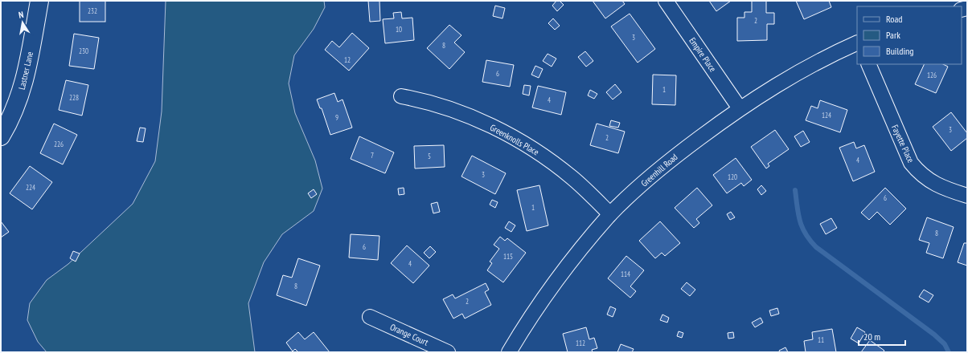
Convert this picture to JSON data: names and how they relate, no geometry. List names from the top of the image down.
{
  "streets": {
    "street": [
      "Empire Place",
      "Lastner Lane",
      "Greenknolls Place",
      "Fayette Place",
      "Greenhill Road",
      "Orange Court"
    ]
  },
  "crossings": [
    ["Empire Place", "Greenhill Road"],
    ["Greenknolls Place", "Greenhill Road"]
  ],
  "house_numbers": [
    "232",
    "2",
    "10",
    "3",
    "8",
    "230",
    "12",
    "6",
    "126",
    "1",
    "228",
    "4",
    "124",
    "9",
    "3",
    "2",
    "226",
    "7",
    "5",
    "4",
    "3",
    "120",
    "224",
    "6",
    "1",
    "8",
    "6",
    "115",
    "4",
    "114",
    "8",
    "2",
    "11",
    "112"
  ],
  "legend": ["Road", "Park", "Building"],
  "scale_bar": "20 m",
  "north": "top"
}
